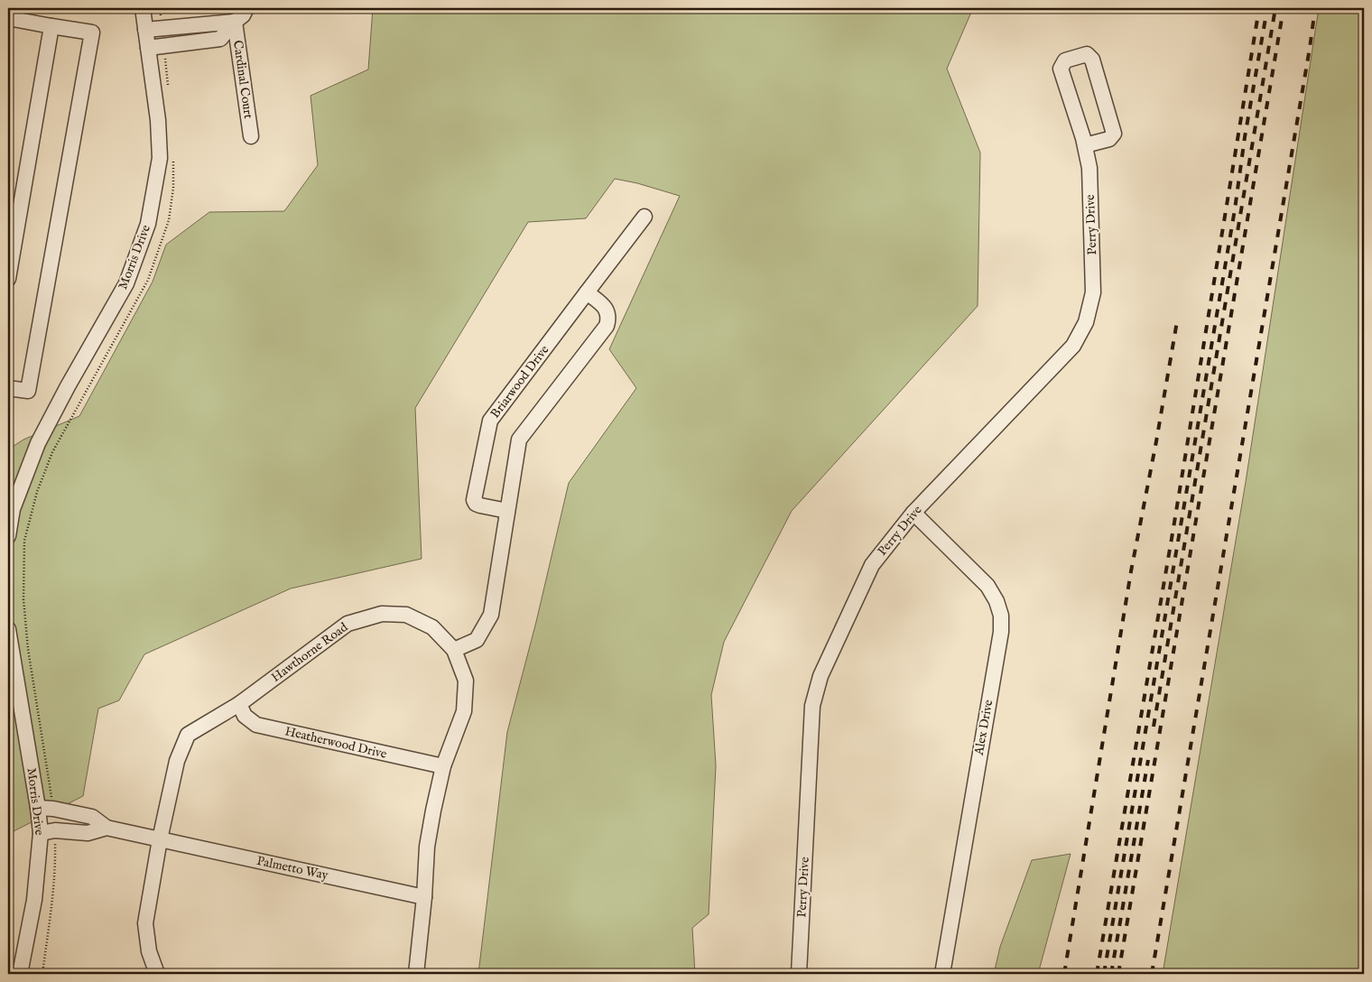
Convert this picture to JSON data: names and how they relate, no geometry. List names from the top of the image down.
{
  "streets": {
    "street": [
      "Cardinal Court",
      "Perry Drive",
      "Morris Drive",
      "Briarwood Drive",
      "Hawthorne Road",
      "Alex Drive",
      "Heatherwood Drive",
      "Palmetto Way"
    ]
  },
  "crossings": [
    ["Perry Drive", "Alex Drive"],
    ["Hawthorne Road", "Heatherwood Drive"],
    ["Hawthorne Road", "Palmetto Way"]
  ]
}
